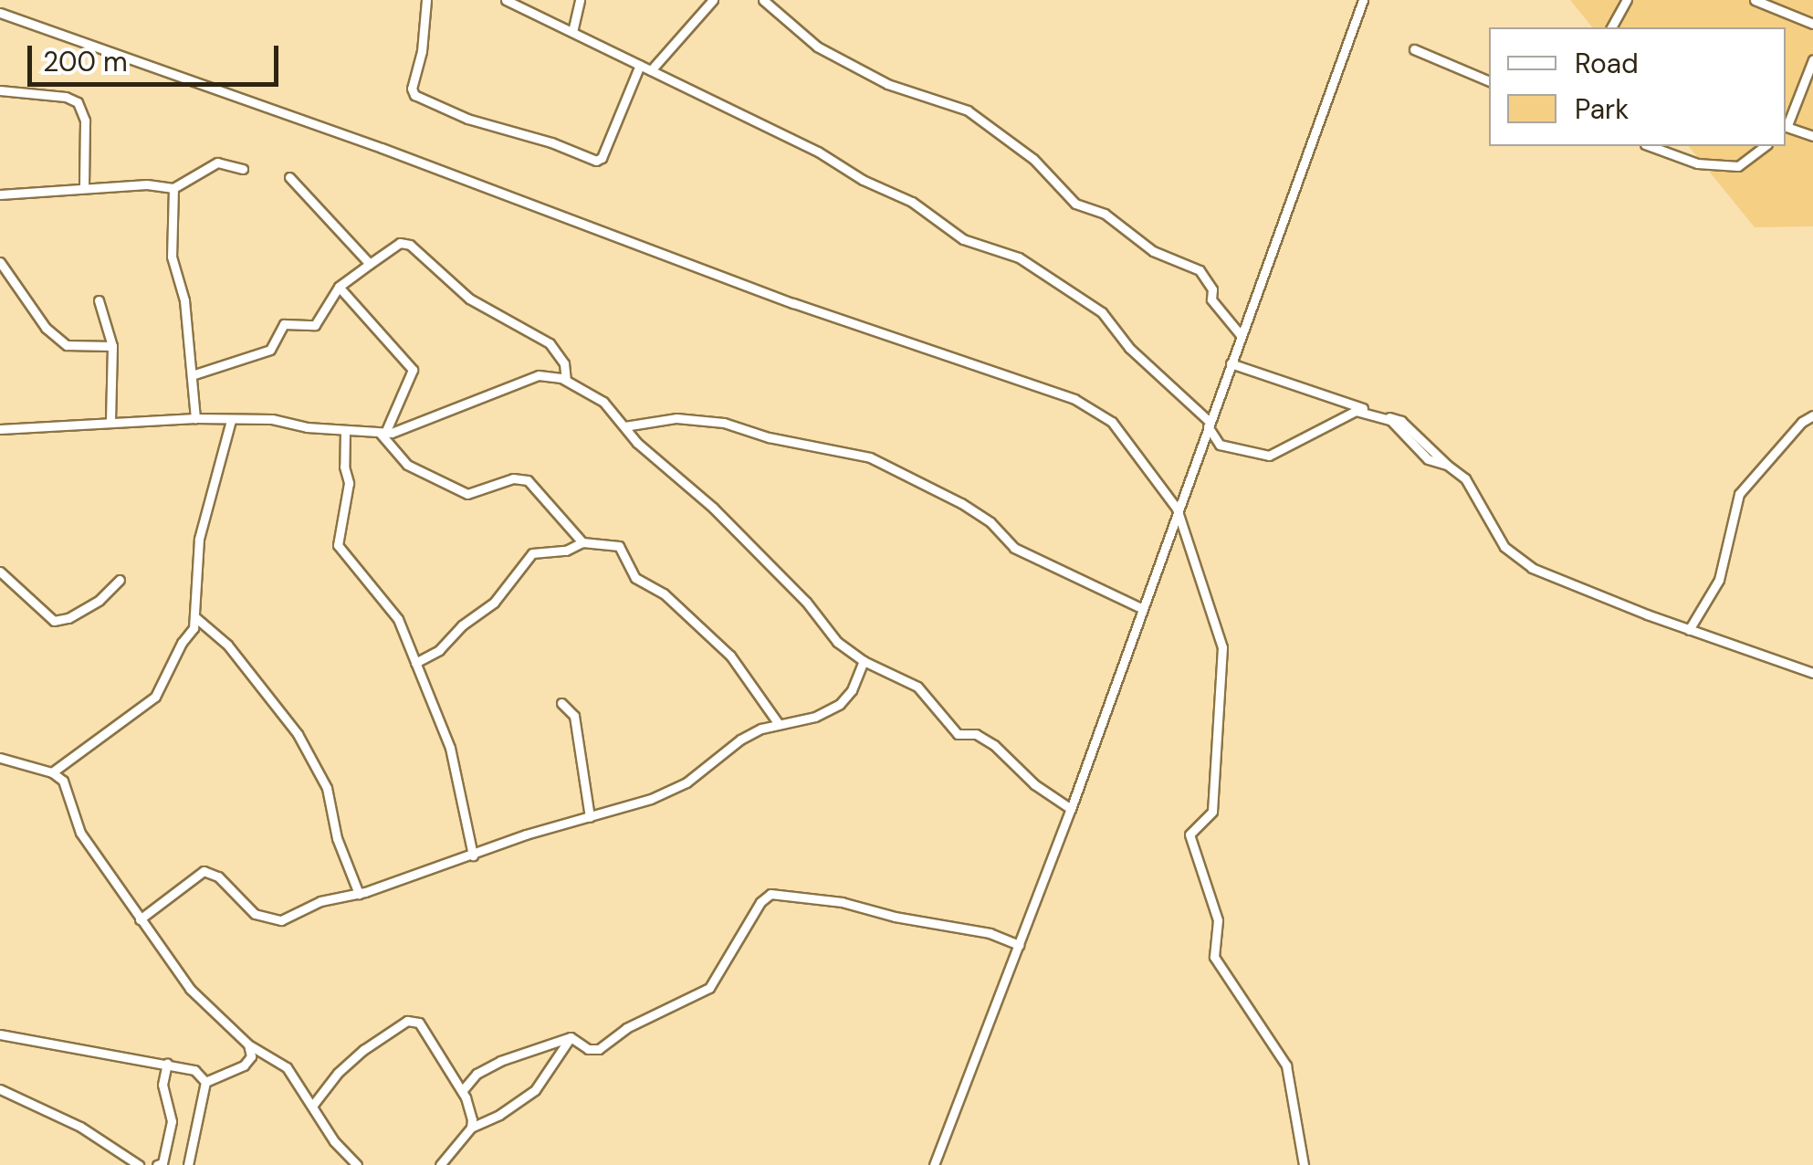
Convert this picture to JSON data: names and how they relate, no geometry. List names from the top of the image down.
{
  "legend": ["Road", "Park"],
  "scale_bar": "200 m"
}
